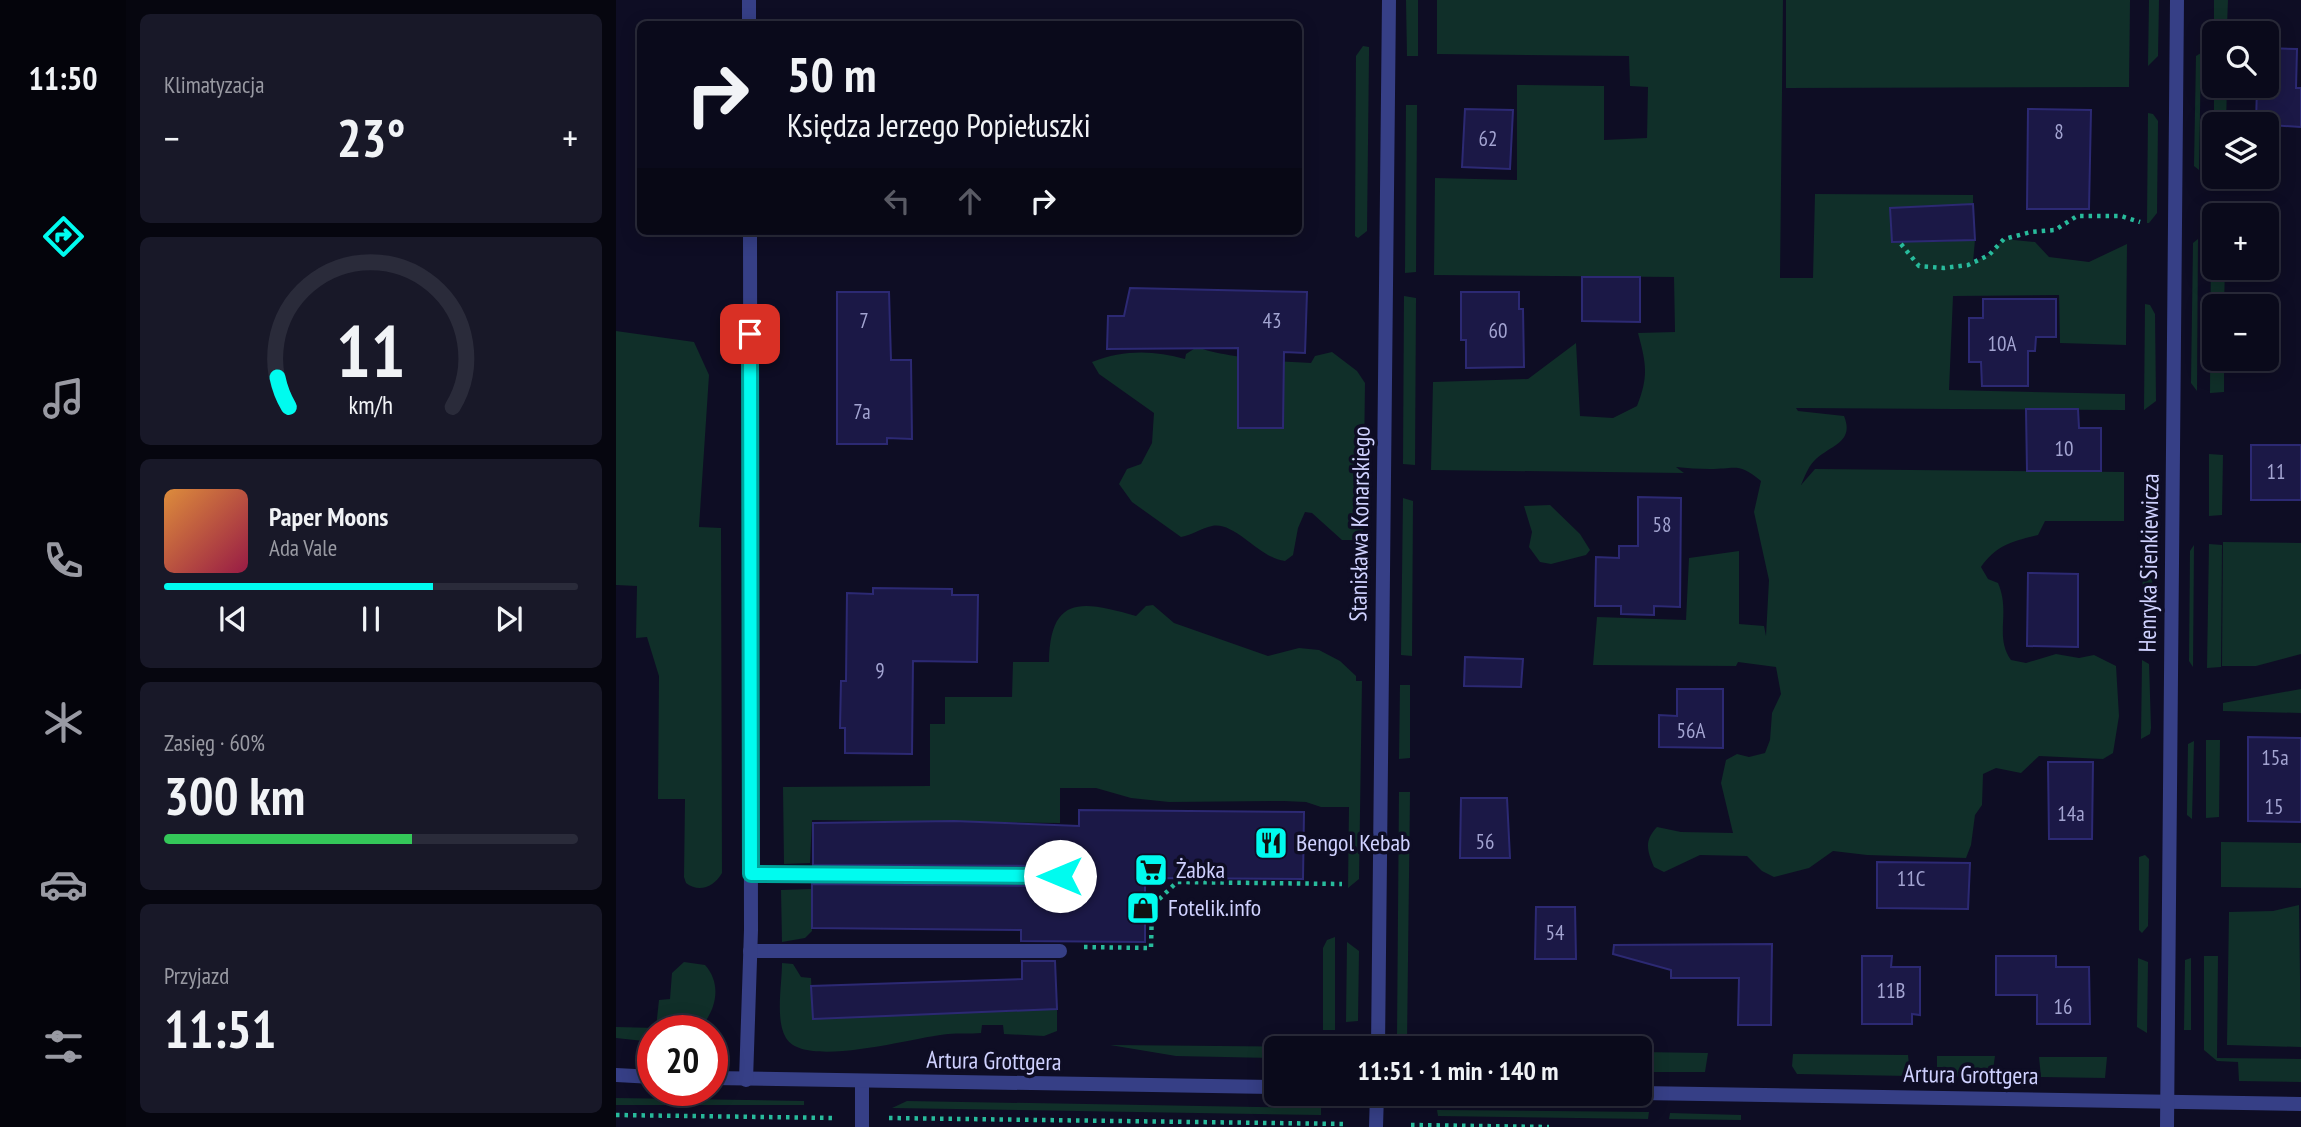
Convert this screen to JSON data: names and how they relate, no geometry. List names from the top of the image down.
{
  "streets": {
    "street": ["Stanisława Konarskiego", "Henryka Sienkiewicza", "Artura Grottgera"]
  },
  "crossings": [
    ["Henryka Sienkiewicza", "Artura Grottgera"]
  ],
  "places": {
    "restaurant": ["Bengol Kebab"],
    "supermarket": ["Żabka"],
    "shop": ["Fotelik.info"]
  },
  "house_numbers": [
    "8",
    "62",
    "7",
    "43",
    "60",
    "10A",
    "7a",
    "10",
    "11",
    "58",
    "9",
    "56A",
    "15a",
    "15",
    "14a",
    "56",
    "11C",
    "54",
    "11B",
    "16"
  ],
  "page": {
    "tabs": "11:50",
    "tile": [
      "Klimatyzacja",
      ["Zasięg · 60%", "300 km"],
      ["Przyjazd", "11:51"]
    ],
    "map_buttons": ["+", "−"],
    "turn": ["50 m", "Księdza Jerzego Popiełuszki"],
    "heat": ["−", "23°", "+"],
    "song": ["Paper Moons", "Ada Vale"],
    "limit": "20",
    "trip": "11:51 · 1 min · 140 m",
    "gauge": ["11", "km/h"]
  }
}
